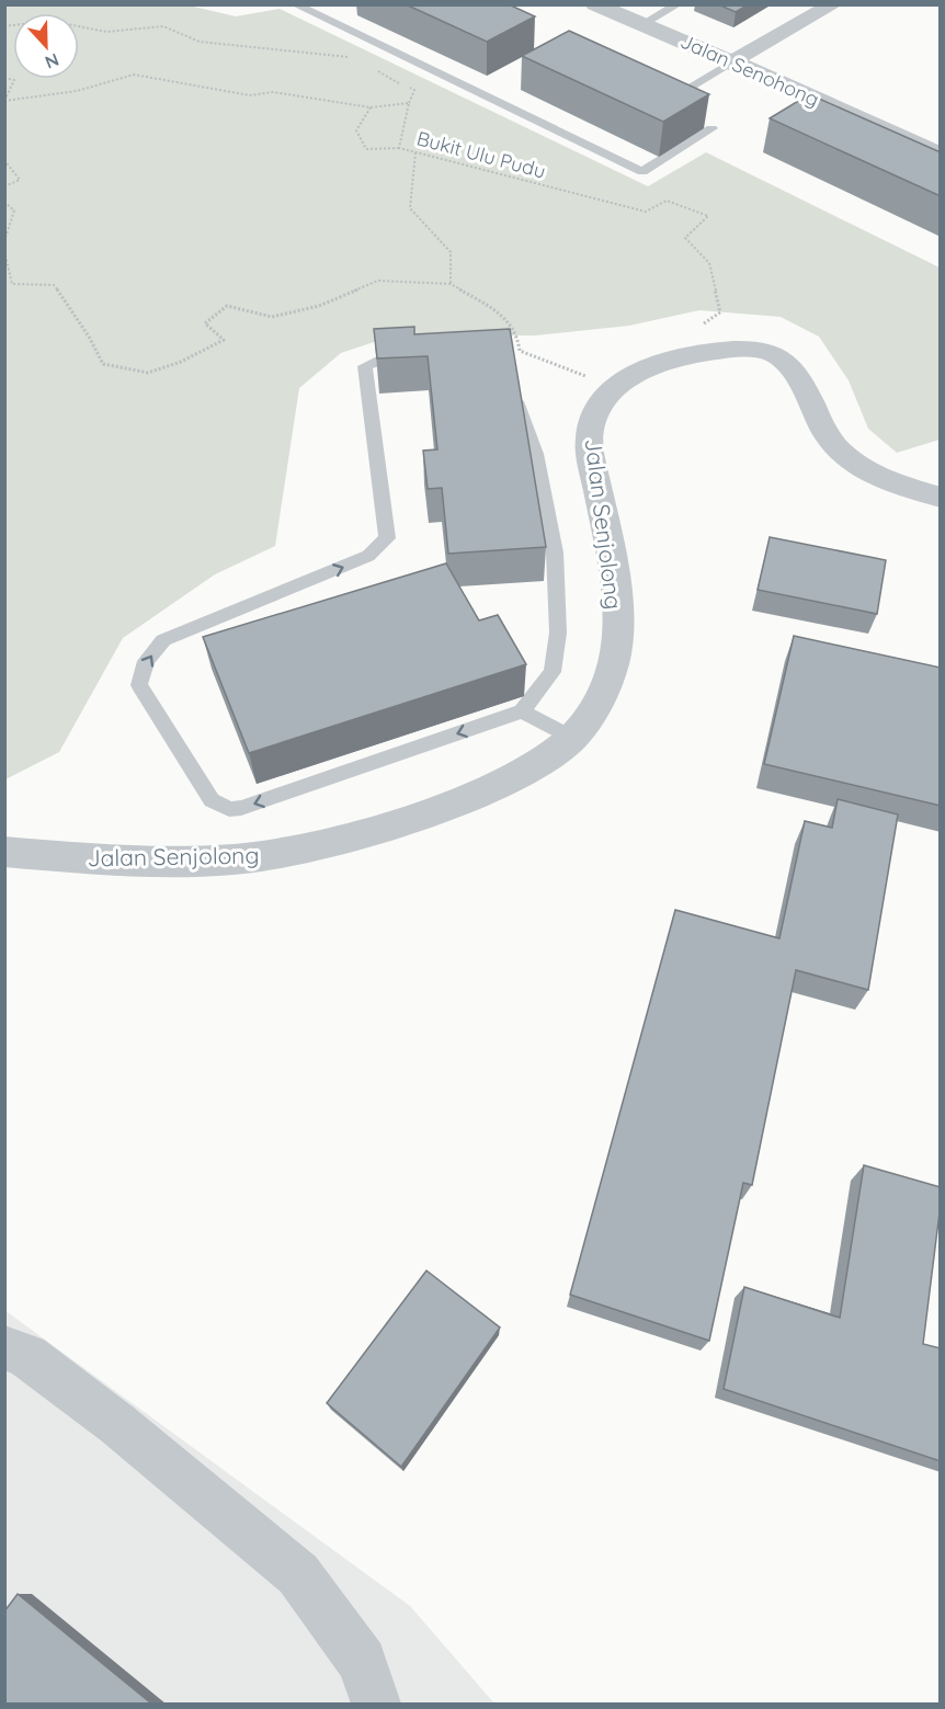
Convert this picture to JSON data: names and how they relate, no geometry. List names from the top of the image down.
{
  "streets": {
    "street": ["Jalan Senohong", "Jalan Senjolong"],
    "path": ["Bukit Ulu Pudu"]
  },
  "north": "bottom"
}
